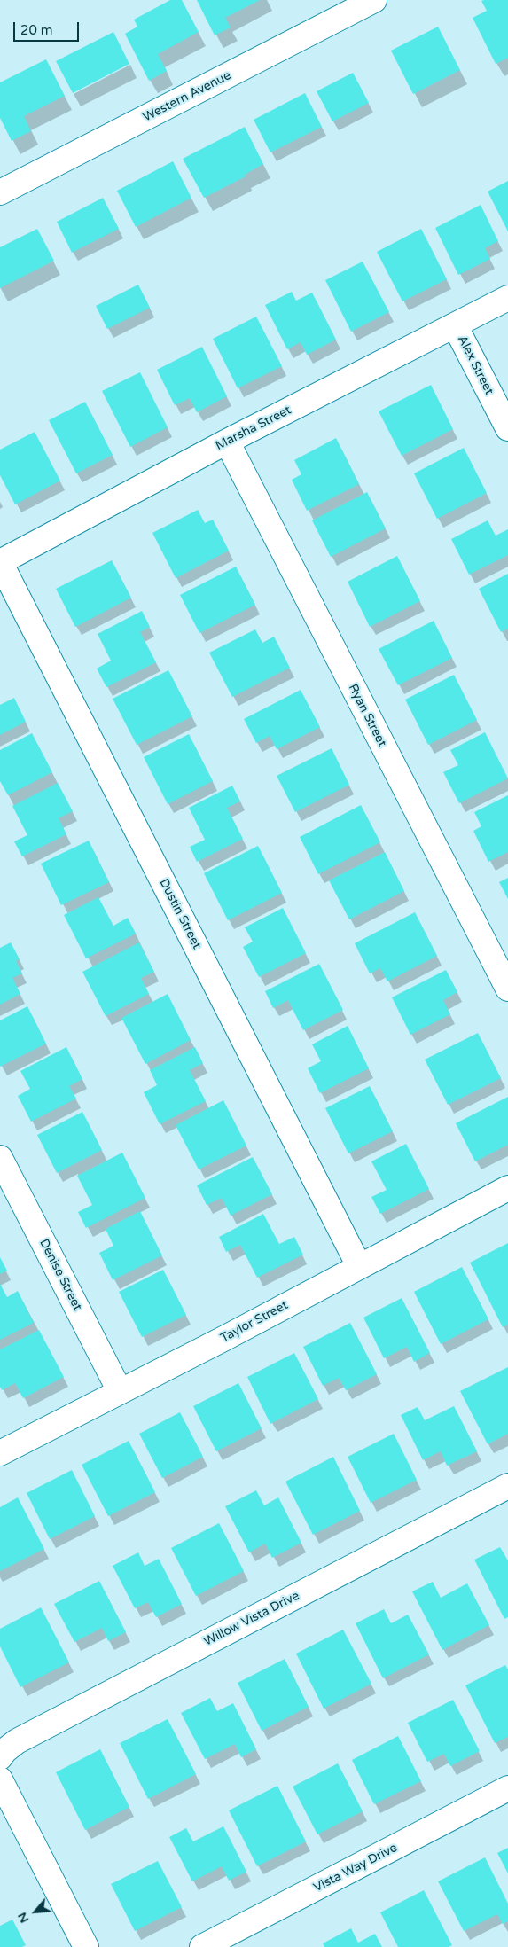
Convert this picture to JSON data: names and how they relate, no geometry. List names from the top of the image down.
{
  "streets": {
    "street": [
      "Western Avenue",
      "Alex Street",
      "Marsha Street",
      "Ryan Street",
      "Dustin Street",
      "Denise Street",
      "Taylor Street",
      "Willow Vista Drive",
      "Vista Way Drive"
    ]
  },
  "crossings": [
    ["Alex Street", "Marsha Street"],
    ["Marsha Street", "Ryan Street"],
    ["Marsha Street", "Dustin Street"],
    ["Dustin Street", "Taylor Street"],
    ["Denise Street", "Taylor Street"]
  ],
  "scale_bar": "20 m",
  "north": "bottom left"
}
